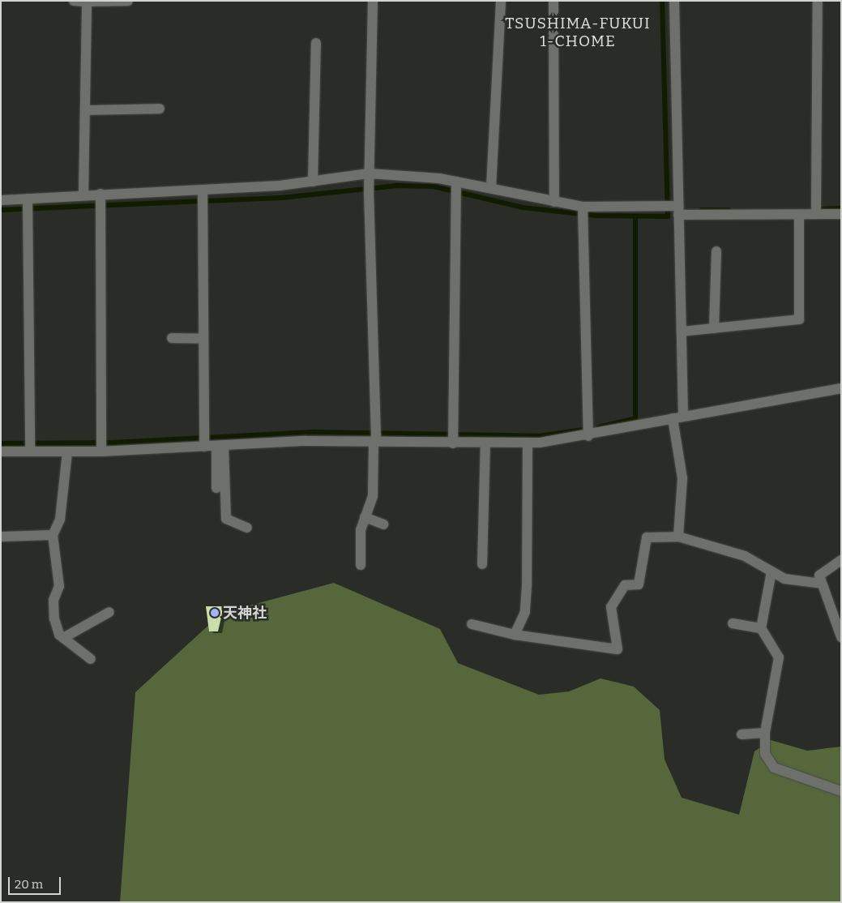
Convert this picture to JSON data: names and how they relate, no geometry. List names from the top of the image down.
{
  "districts": ["TSUSHIMA-FUKUI 1-CHOME"],
  "places": ["天神社"],
  "scale_bar": "20 m"
}
